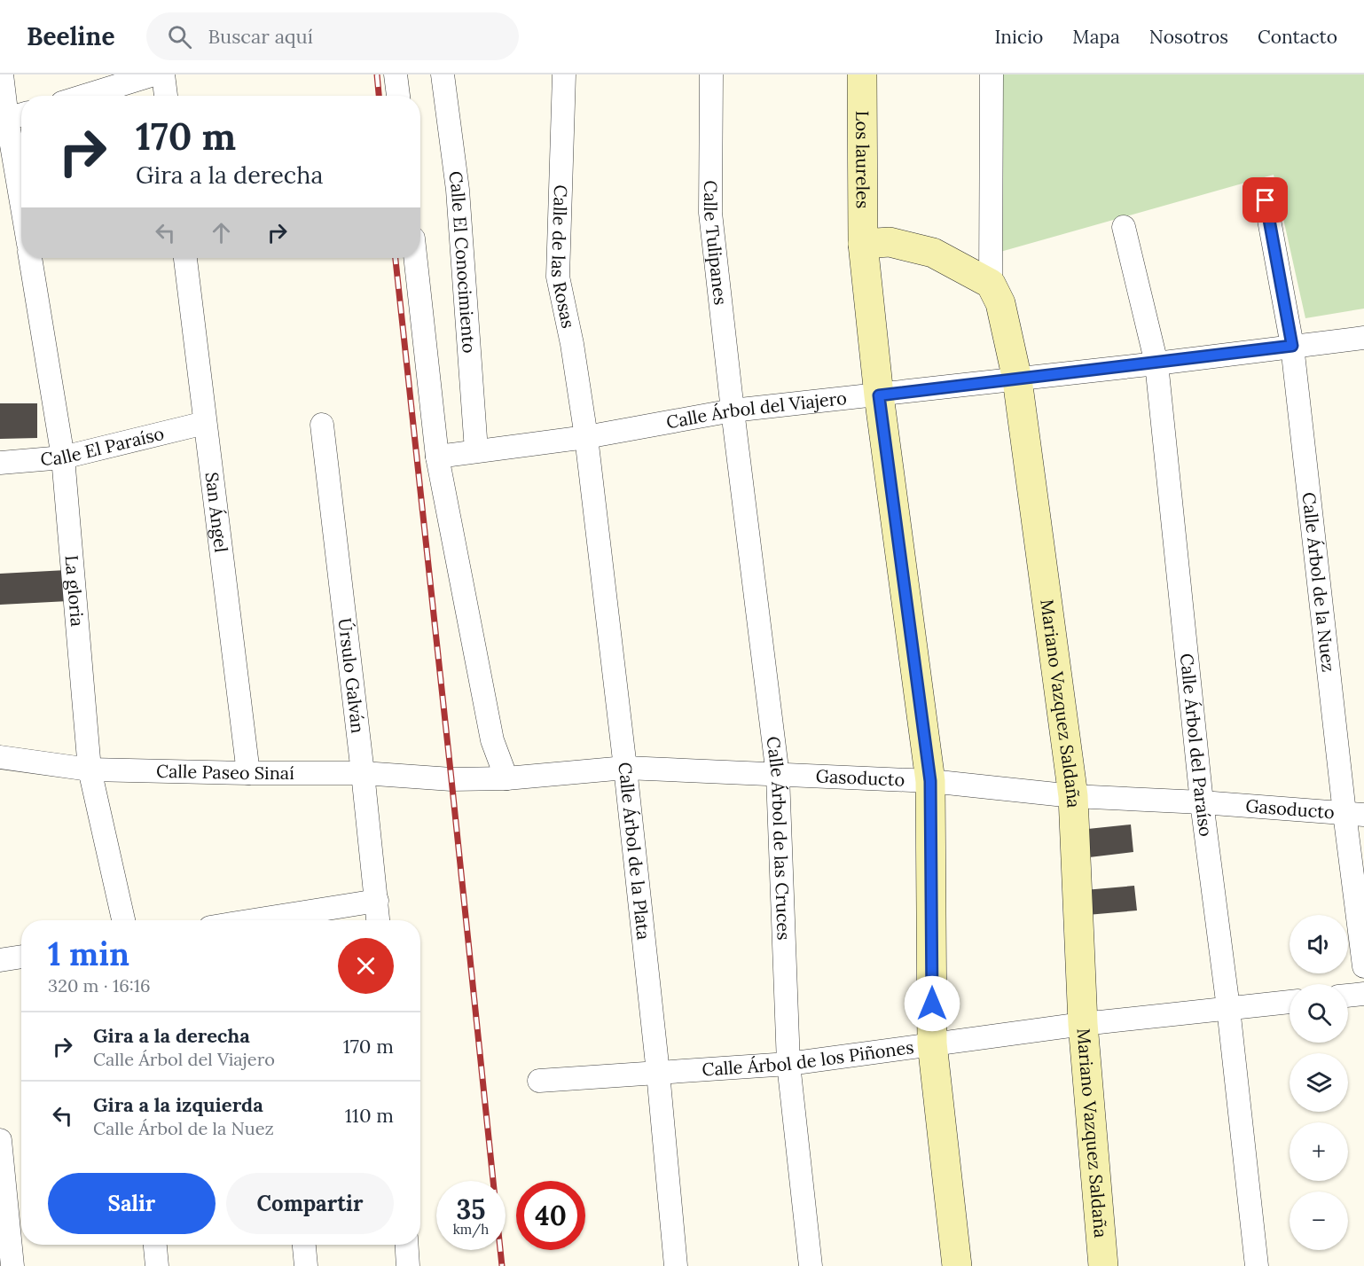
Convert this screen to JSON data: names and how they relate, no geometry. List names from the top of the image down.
{
  "streets": {
    "street": [
      "Los laureles",
      "Calle Tulipanes",
      "Calle de las Rosas",
      "Calle El Conocimiento",
      "Calle Árbol del Viajero",
      "Calle El Paraíso",
      "San Ángel",
      "Calle Árbol de la Nuez",
      "La gloria",
      "Úrsulo Galván",
      "Mariano Vazquez Saldaña",
      "Calle Árbol del Paraíso",
      "Calle Paseo Sinaí",
      "Gasoducto",
      "Calle Árbol de las Cruces",
      "Calle Árbol de la Plata",
      "Calle Árbol de los Piñones"
    ]
  },
  "crossings": [
    ["Los laureles", "Calle Árbol del Viajero"],
    ["Los laureles", "Gasoducto"],
    ["Los laureles", "Calle Árbol de los Piñones"],
    ["Calle Tulipanes", "Calle Árbol del Viajero"],
    ["Calle Tulipanes", "Calle Árbol de las Cruces"],
    ["Calle de las Rosas", "Calle Árbol del Viajero"],
    ["Calle de las Rosas", "Calle Árbol de la Plata"],
    ["Calle El Conocimiento", "Calle Árbol del Viajero"],
    ["Calle Árbol del Viajero", "Calle Árbol de la Nuez"],
    ["Calle Árbol del Viajero", "Mariano Vazquez Saldaña"],
    ["Calle Árbol del Viajero", "Calle Árbol del Paraíso"],
    ["Calle Árbol del Viajero", "Calle Árbol de las Cruces"],
    ["Calle Árbol del Viajero", "Calle Árbol de la Plata"],
    ["Calle El Paraíso", "San Ángel"],
    ["Calle El Paraíso", "La gloria"],
    ["San Ángel", "Calle Paseo Sinaí"],
    ["Calle Árbol de la Nuez", "Gasoducto"],
    ["La gloria", "Calle Paseo Sinaí"],
    ["Úrsulo Galván", "Calle Paseo Sinaí"],
    ["Mariano Vazquez Saldaña", "Gasoducto"],
    ["Mariano Vazquez Saldaña", "Calle Árbol de los Piñones"],
    ["Calle Árbol del Paraíso", "Gasoducto"],
    ["Calle Árbol del Paraíso", "Calle Árbol de los Piñones"],
    ["Calle Paseo Sinaí", "Gasoducto"],
    ["Gasoducto", "Calle Árbol de las Cruces"],
    ["Gasoducto", "Calle Árbol de la Plata"],
    ["Calle Árbol de las Cruces", "Calle Árbol de los Piñones"],
    ["Calle Árbol de la Plata", "Calle Árbol de los Piñones"]
  ],
  "page": {
    "header": "Beeline",
    "search": "Buscar aquí",
    "nav": [
      "Inicio",
      "Mapa",
      "Nosotros",
      "Contacto"
    ],
    "turn": ["170 m", "Gira a la derecha"],
    "map_buttons": ["+", "−"],
    "heading": ["1 min", "320 m · 16:16"],
    "list": [
      {
        "name": "Gira a la derecha",
        "note": "Calle Árbol del Viajero",
        "value": "170 m"
      },
      {
        "name": "Gira a la izquierda",
        "note": "Calle Árbol de la Nuez",
        "value": "110 m"
      }
    ],
    "buttons": ["Salir", "Compartir"],
    "speed": "35 km/h",
    "limit": "40"
  }
}
